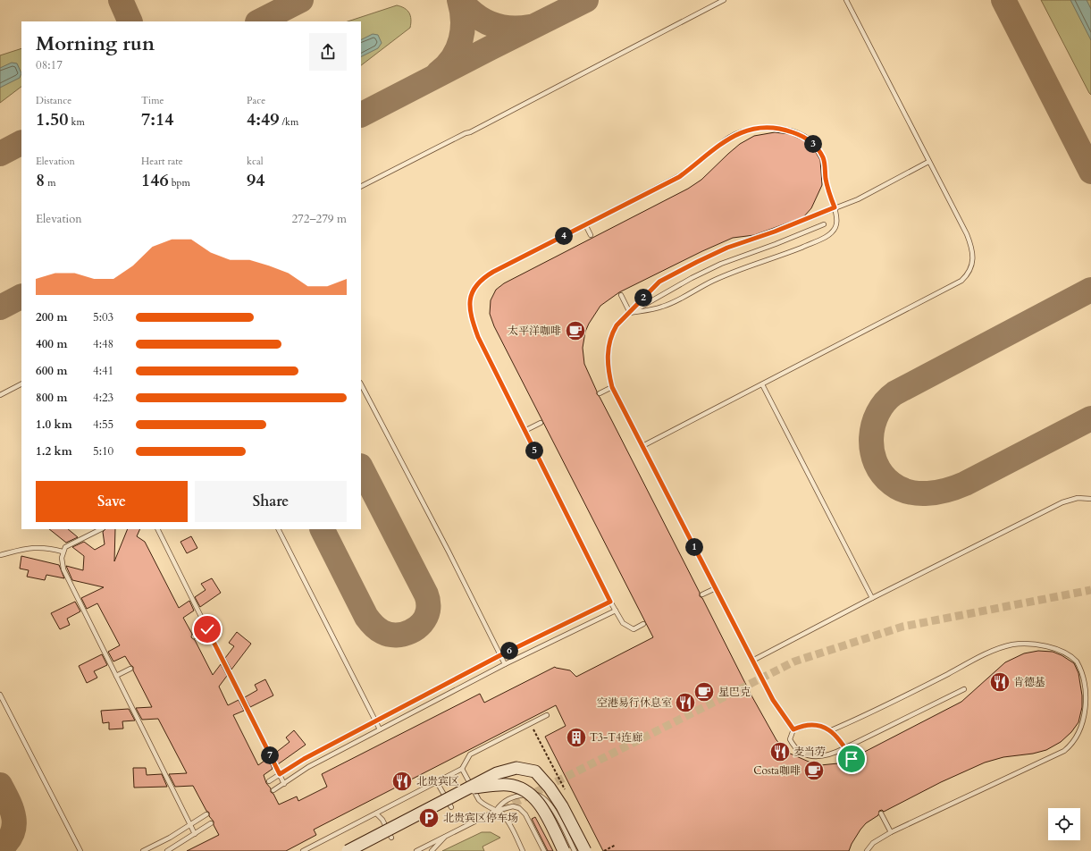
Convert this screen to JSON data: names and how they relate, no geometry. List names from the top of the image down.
{
  "places": {
    "cafe": ["太平洋咖啡", "星巴克", "Costa咖啡"],
    "restaurant": [
      "肯德基",
      "空港易行休息室",
      "麦当劳",
      "北贵宾区"
    ],
    "building": ["T3-T4连廊"],
    "parking": ["北贵宾区停车场"]
  },
  "page": {
    "heading": ["Morning run", "08:17"],
    "stats": [
      ["Distance", "1.50 km"],
      ["Time", "7:14"],
      ["Pace", "4:49 /km"],
      ["Elevation", "8 m"],
      ["Heart rate", "146 bpm"],
      ["kcal", "94"]
    ],
    "pins": [
      "3",
      "4",
      "2",
      "5",
      "1",
      "6",
      "7"
    ],
    "chart": ["Elevation", "272–279 m"],
    "list": [
      {
        "name": "200 m",
        "note": "5:03"
      },
      {
        "name": "400 m",
        "note": "4:48"
      },
      {
        "name": "600 m",
        "note": "4:41"
      },
      {
        "name": "800 m",
        "note": "4:23"
      },
      {
        "name": "1.0 km",
        "note": "4:55"
      },
      {
        "name": "1.2 km",
        "note": "5:10"
      }
    ],
    "buttons": ["Save", "Share"]
  }
}
